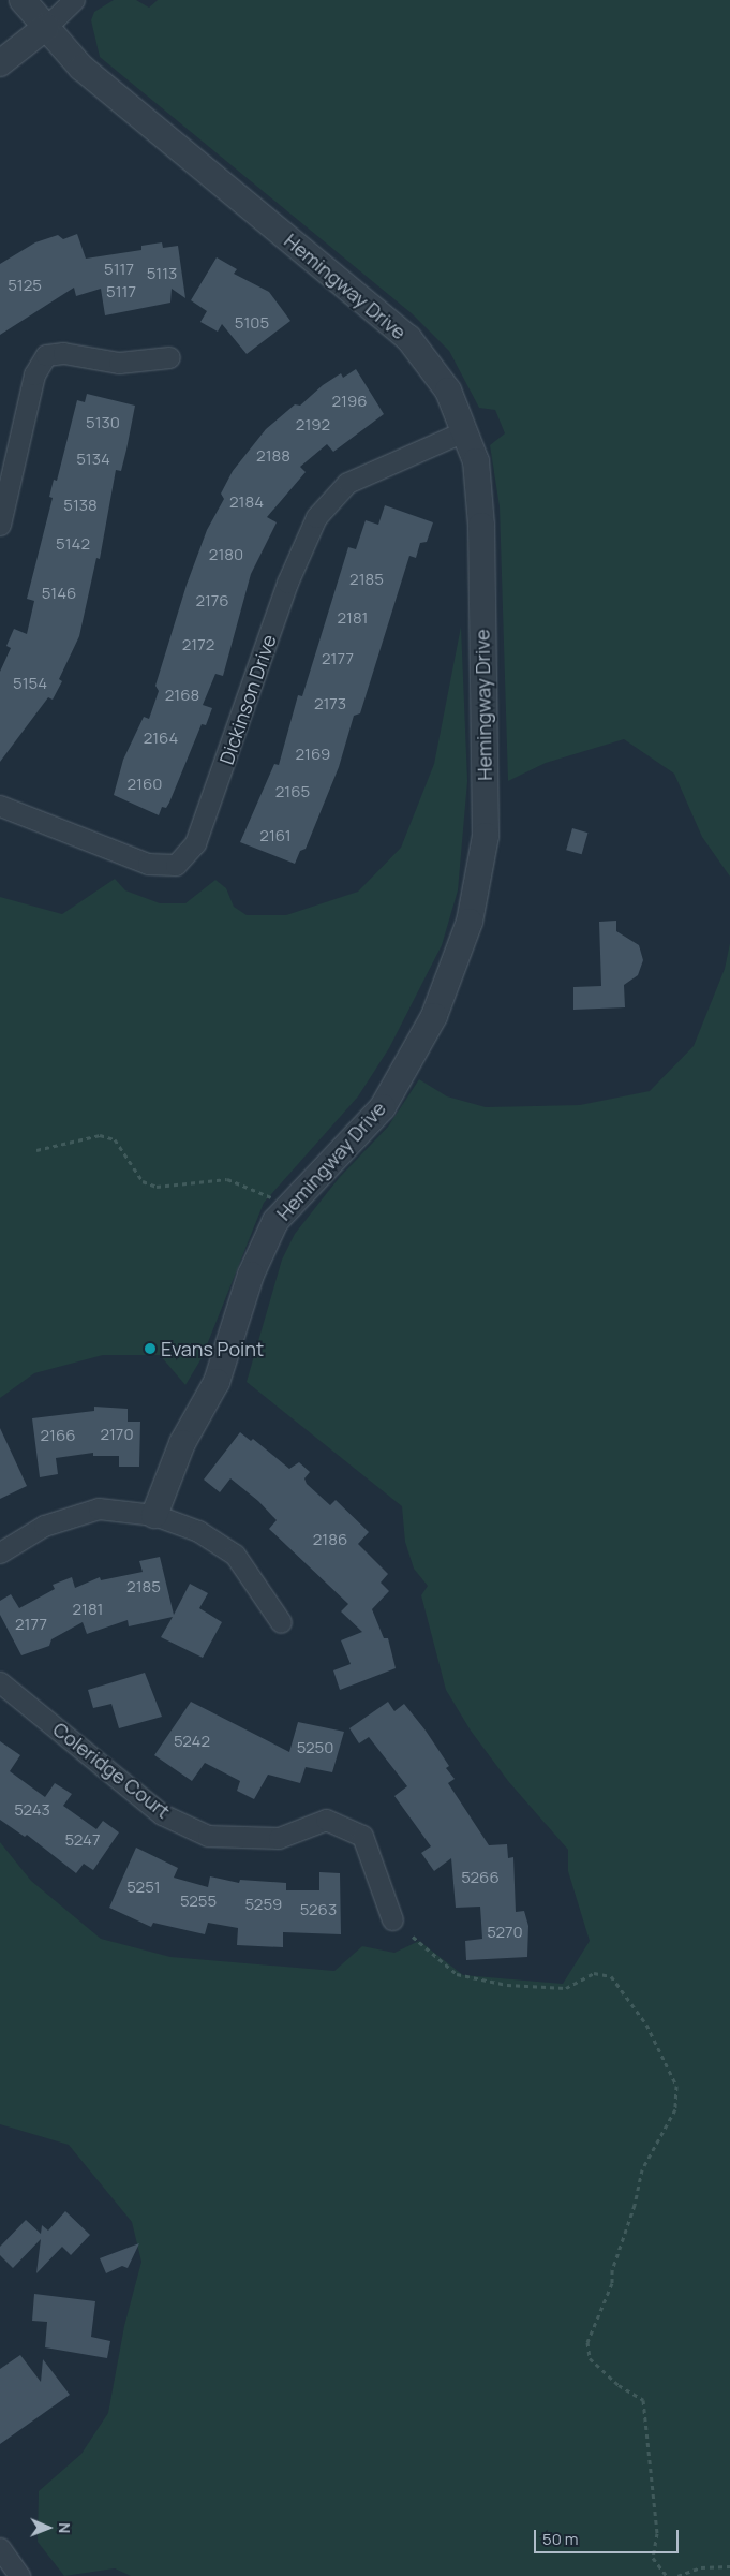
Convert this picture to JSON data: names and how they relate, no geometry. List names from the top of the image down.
{
  "streets": {
    "street": ["Hemingway Drive", "Dickinson Drive", "Coleridge Court"]
  },
  "crossings": [
    ["Hemingway Drive", "Dickinson Drive"]
  ],
  "places": ["Evans Point"],
  "house_numbers": [
    "5117",
    "5113",
    "5125",
    "5117",
    "5105",
    "2196",
    "5130",
    "2192",
    "2188",
    "5134",
    "2184",
    "5138",
    "5142",
    "2180",
    "2185",
    "5146",
    "2176",
    "2181",
    "2172",
    "2177",
    "5154",
    "2168",
    "2173",
    "2164",
    "2169",
    "2160",
    "2165",
    "2161",
    "2170",
    "2166",
    "2186",
    "2185",
    "2181",
    "2177",
    "5242",
    "5250",
    "5243",
    "5247",
    "5266",
    "5251",
    "5255",
    "5259",
    "5263",
    "5270"
  ],
  "scale_bar": "50 m",
  "north": "right"
}
